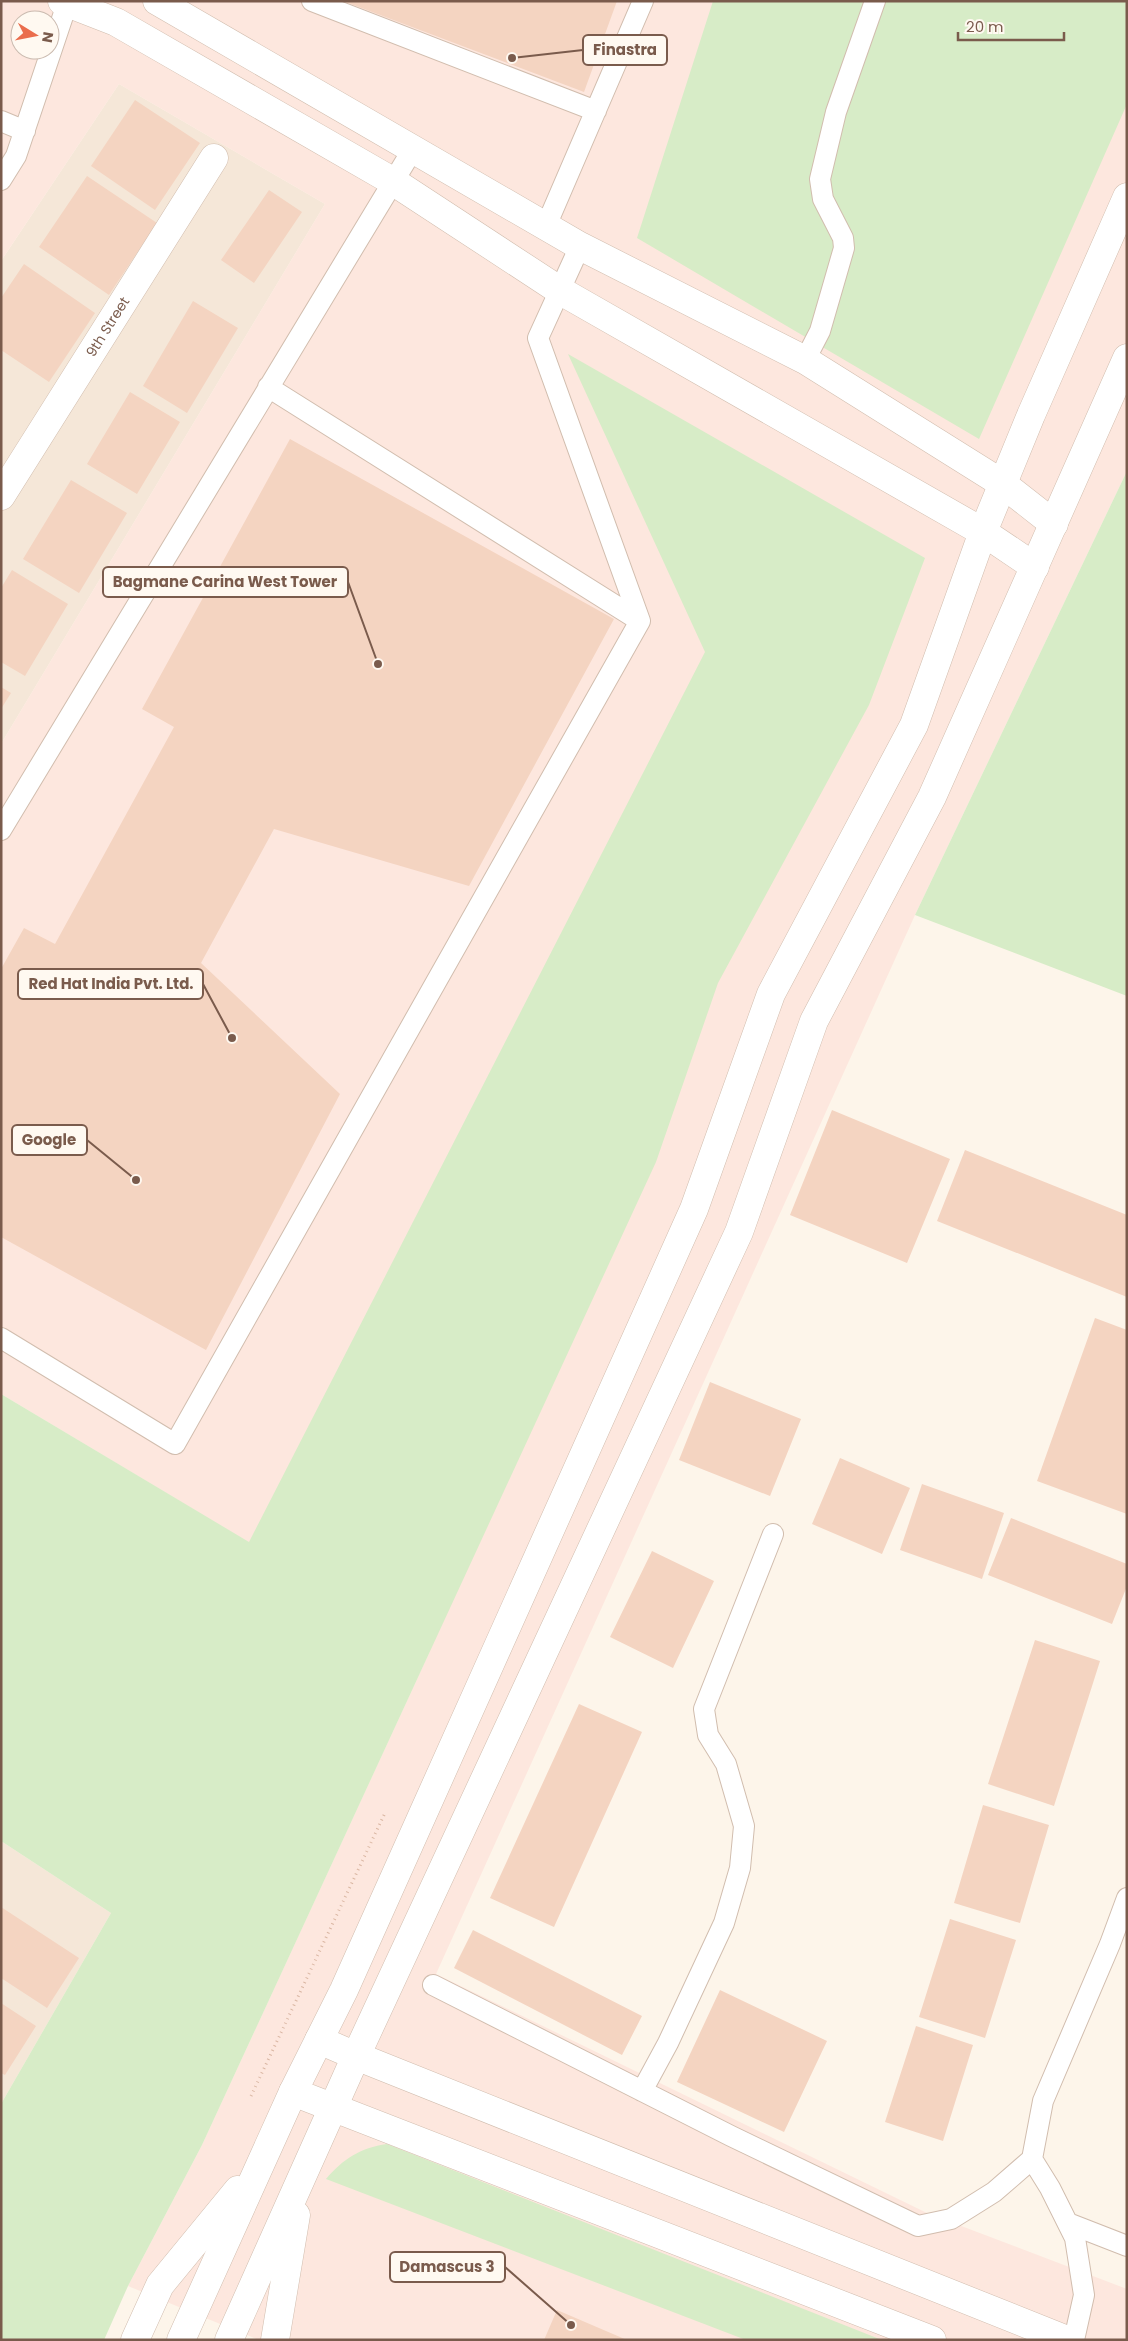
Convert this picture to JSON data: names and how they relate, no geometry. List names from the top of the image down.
{
  "streets": {
    "street": ["9th Street"]
  },
  "places": [
    "Finastra",
    "Bagmane Carina West Tower",
    "Red Hat India Pvt. Ltd.",
    "Google",
    "Damascus 3"
  ],
  "scale_bar": "20 m",
  "north": "right"
}
